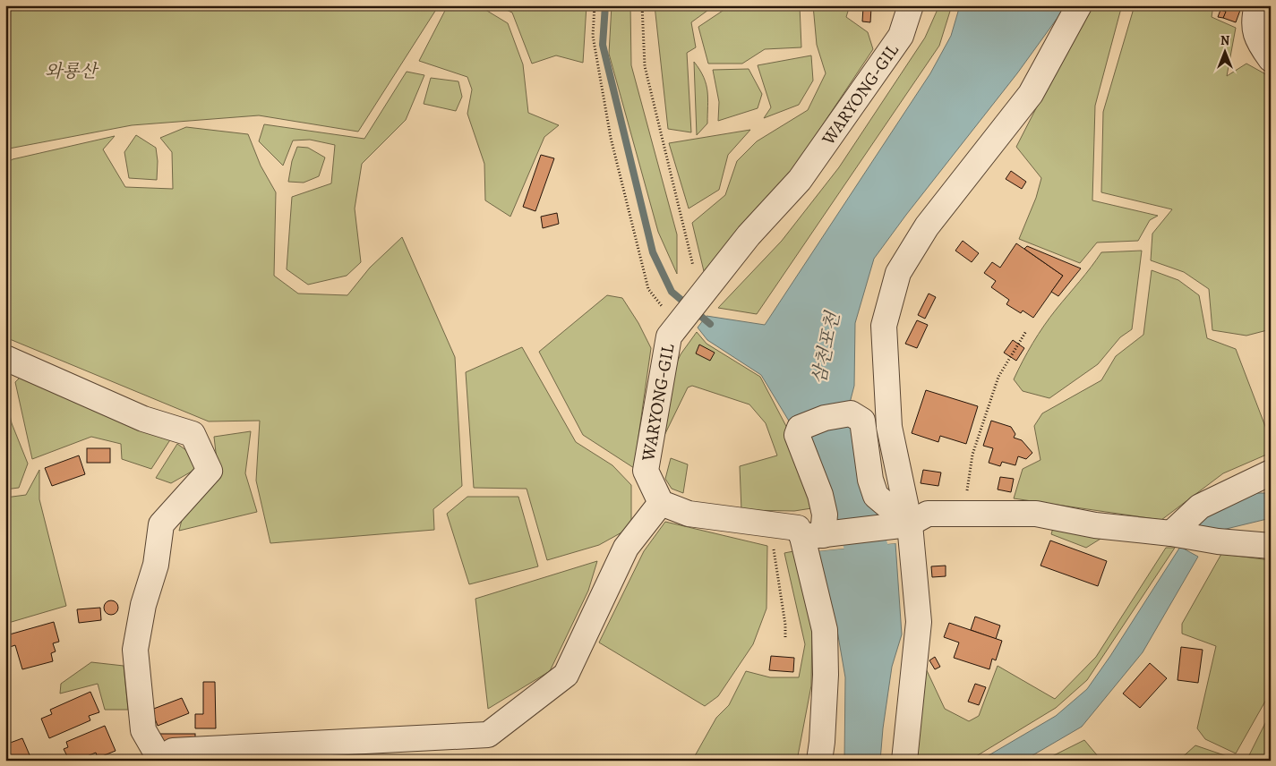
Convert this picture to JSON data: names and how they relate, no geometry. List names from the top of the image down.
{
  "streets": {
    "street": ["WARYONG-GIL"]
  },
  "water": ["삼천포천"],
  "parks": ["와룡산"],
  "north": "top"
}
